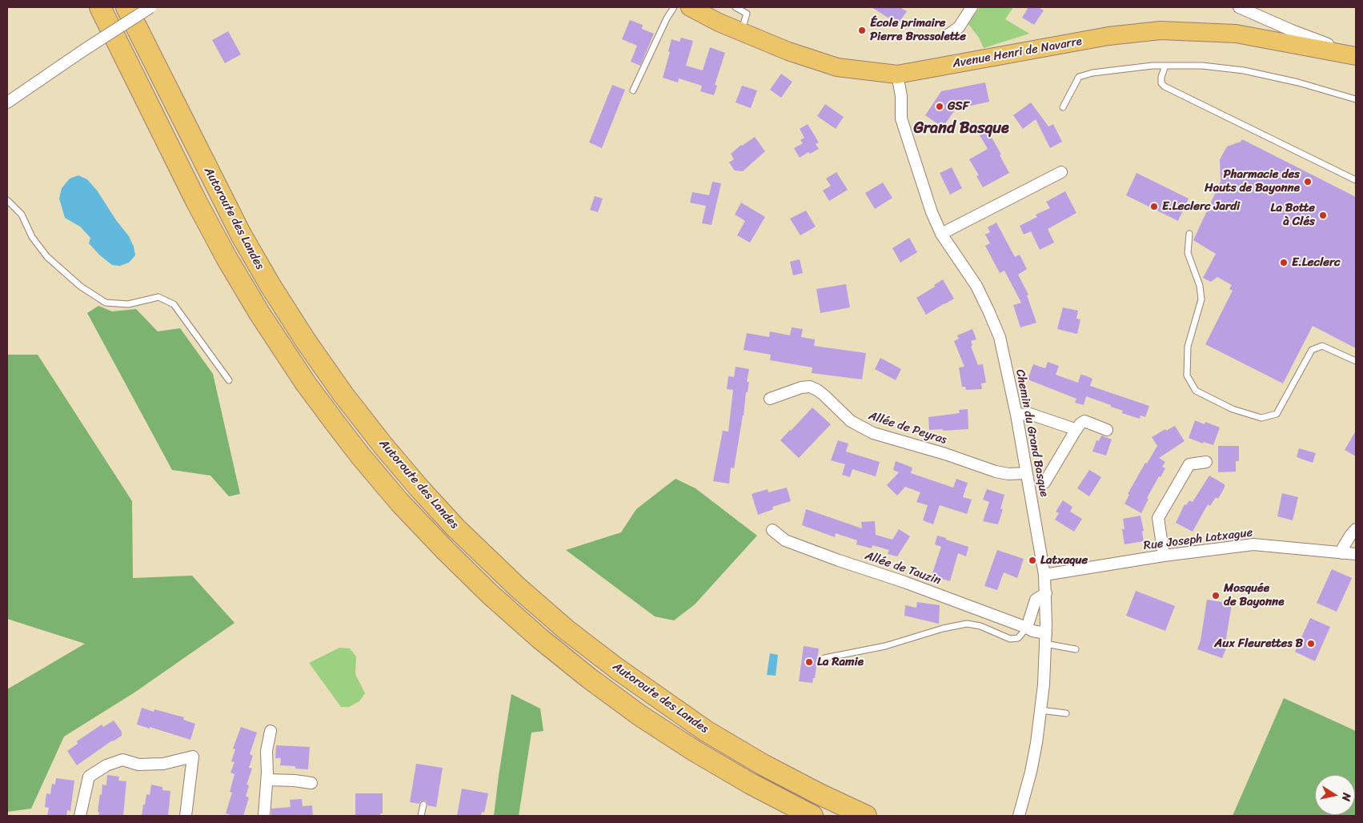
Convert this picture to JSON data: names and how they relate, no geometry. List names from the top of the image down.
{
  "streets": {
    "highway": ["Autoroute des Landes"],
    "main road": ["Avenue Henri de Navarre"],
    "street": [
      "Allée de Peyras",
      "Chemin du Grand Basque",
      "Rue Joseph Latxague",
      "Allée de Tauzin"
    ]
  },
  "crossings": [
    ["Avenue Henri de Navarre", "Chemin du Grand Basque"],
    ["Allée de Peyras", "Chemin du Grand Basque"],
    ["Chemin du Grand Basque", "Rue Joseph Latxague"],
    ["Chemin du Grand Basque", "Allée de Tauzin"]
  ],
  "districts": ["Grand Basque"],
  "places": [
    "École primaire Pierre Brossolette",
    "GSF",
    "Pharmacie des Hauts de Bayonne",
    "E.Leclerc Jardi",
    "La Botte à Clés",
    "E.Leclerc",
    "Latxaque",
    "Mosquée de Bayonne",
    "Aux Fleurettes B",
    "La Ramie"
  ],
  "north": "right"
}
